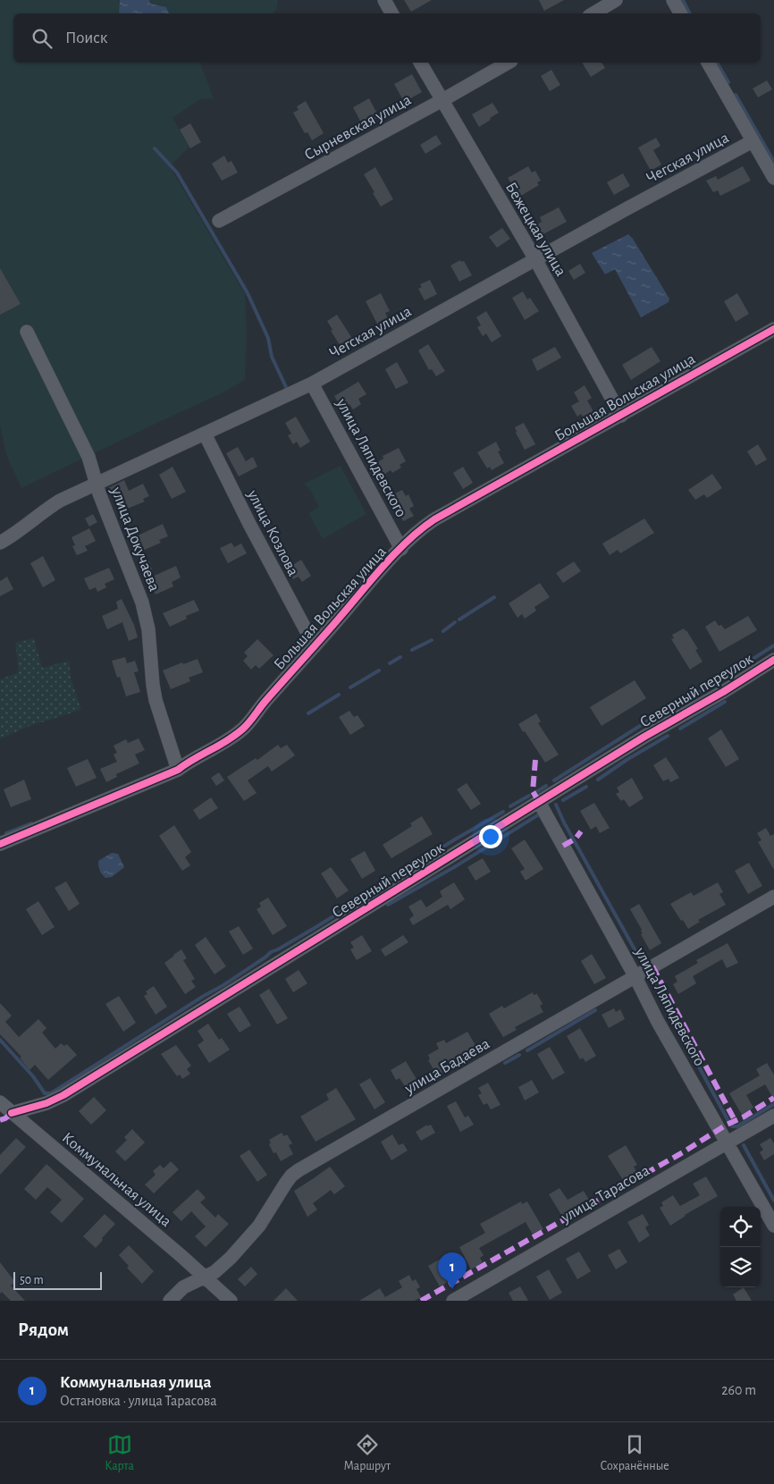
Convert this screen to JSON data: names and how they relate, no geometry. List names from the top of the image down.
{
  "streets": {
    "street": [
      "Сырневская улица",
      "Чегская улица",
      "Бежецкая улица",
      "Большая Вольская улица",
      "улица Ляпидевского",
      "улица Козлова",
      "улица Докучаева",
      "Северный переулок",
      "улица Бадаева",
      "Коммунальная улица",
      "улица Тарасова"
    ]
  },
  "crossings": [
    ["Сырневская улица", "Бежецкая улица"],
    ["Чегская улица", "Бежецкая улица"],
    ["Чегская улица", "улица Ляпидевского"],
    ["Чегская улица", "улица Козлова"],
    ["Чегская улица", "улица Докучаева"],
    ["Бежецкая улица", "Большая Вольская улица"],
    ["Большая Вольская улица", "улица Ляпидевского"],
    ["Большая Вольская улица", "улица Козлова"],
    ["Большая Вольская улица", "улица Докучаева"],
    ["улица Ляпидевского", "Северный переулок"],
    ["улица Ляпидевского", "улица Бадаева"],
    ["улица Ляпидевского", "улица Тарасова"],
    ["Северный переулок", "Коммунальная улица"],
    ["улица Бадаева", "Коммунальная улица"]
  ],
  "scale_bar": "50 m",
  "page": {
    "search": "Поиск",
    "pins": "1",
    "scale": "50 m",
    "heading": "Рядом",
    "list": [
      {
        "mark": "1",
        "name": "Коммунальная улица",
        "note": "Остановка · улица Тарасова",
        "value": "260 m"
      }
    ],
    "nav": ["Карта", "Маршрут", "Сохранённые"]
  }
}
